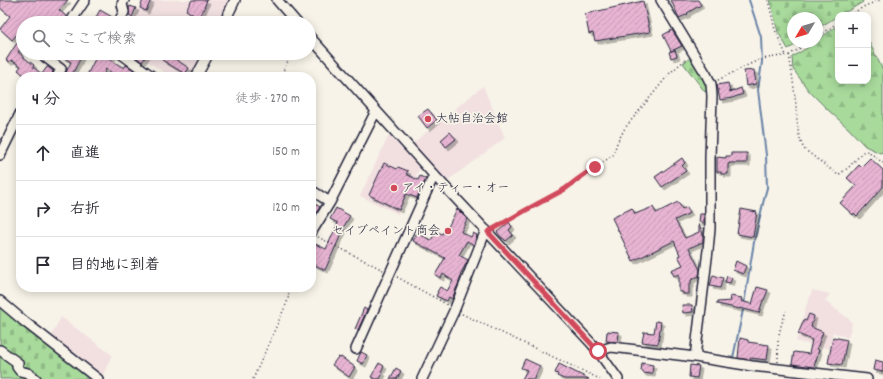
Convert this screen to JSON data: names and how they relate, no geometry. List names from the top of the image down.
{
  "places": ["大帖自治会館", "アイ・ティー・オー", "セイブペイント商会"],
  "north": "bottom left",
  "page": {
    "map_buttons": ["+", "−"],
    "search": "ここで検索",
    "heading": ["4 分", "徒歩 · 270 m"],
    "list": [
      ["直進", "150 m"],
      ["右折", "120 m"],
      "目的地に到着"
    ]
  }
}
